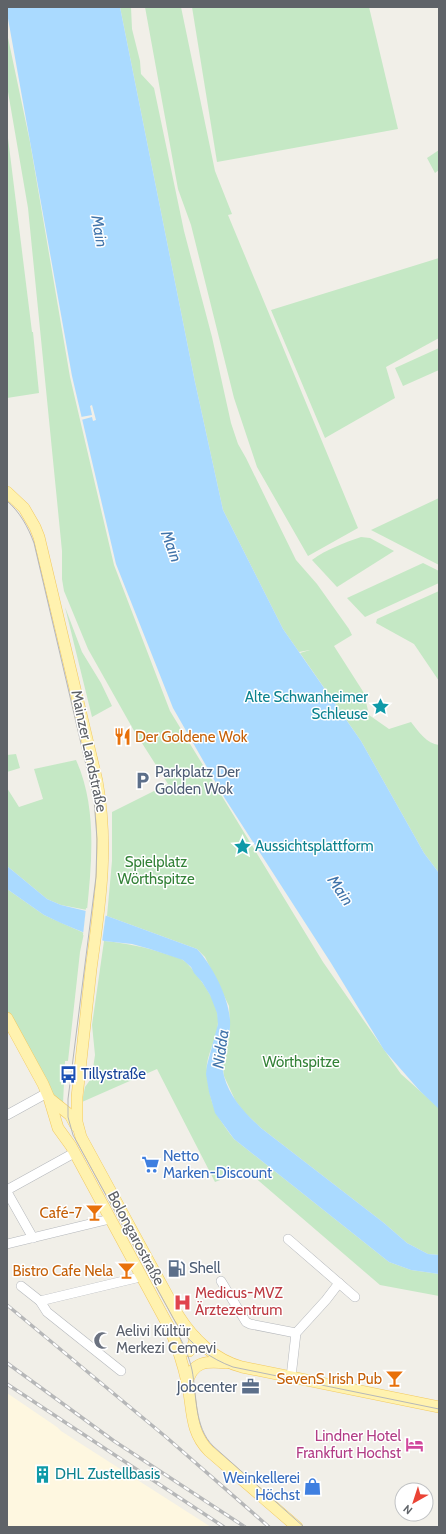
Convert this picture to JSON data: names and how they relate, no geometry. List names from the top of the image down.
{
  "streets": {
    "main road": ["Mainzer Landstraße", "Bolongarostraße"]
  },
  "crossings": [
    ["Mainzer Landstraße", "Bolongarostraße"]
  ],
  "water": ["Main", "Nidda"],
  "parks": ["Spielplatz Wörthspitze", "Wörthspitze"],
  "places": {
    "place": ["Alte Schwanheimer Schleuse", "Aussichtsplattform"],
    "restaurant": ["Der Goldene Wok"],
    "parking": ["Parkplatz Der Golden Wok"],
    "bus stop": ["Tillystraße"],
    "supermarket": ["Netto Marken-Discount"],
    "bar": ["Café-7", "Bistro Cafe Nela", "SevenS Irish Pub"],
    "fuel station": ["Shell"],
    "hospital": ["Medicus-MVZ Ärztezentrum"],
    "mosque": ["Aelivi Kültür Merkezi Cemevi"],
    "office": ["Jobcenter"],
    "hotel": ["Lindner Hotel Frankfurt Hochst"],
    "building": ["DHL Zustellbasis"],
    "shop": ["Weinkellerei Höchst"]
  },
  "north": "bottom left"
}
